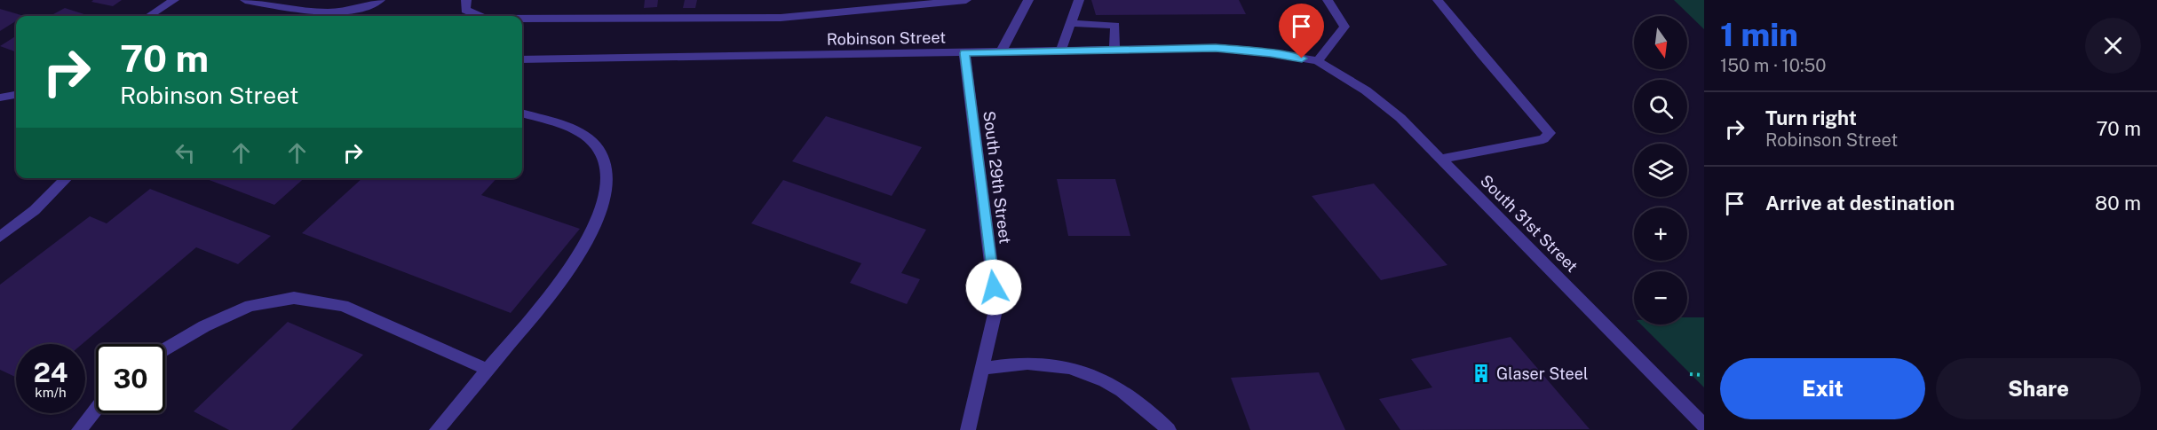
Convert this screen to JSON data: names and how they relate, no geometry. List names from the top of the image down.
{
  "streets": {
    "street": ["Robinson Street", "South 29th Street", "South 31st Street"]
  },
  "crossings": [
    ["Robinson Street", "South 29th Street"],
    ["Robinson Street", "South 31st Street"]
  ],
  "places": {
    "building": ["Glaser Steel"]
  },
  "north": "bottom",
  "page": {
    "heading": ["1 min", "150 m · 10:50"],
    "map_buttons": ["+", "−"],
    "turn": ["70 m", "Robinson Street"],
    "list": [
      {
        "name": "Turn right",
        "note": "Robinson Street",
        "value": "70 m"
      },
      {
        "name": "Arrive at destination",
        "value": "80 m"
      }
    ],
    "speed": "24 km/h",
    "limit": "30",
    "buttons": ["Exit", "Share"]
  }
}
